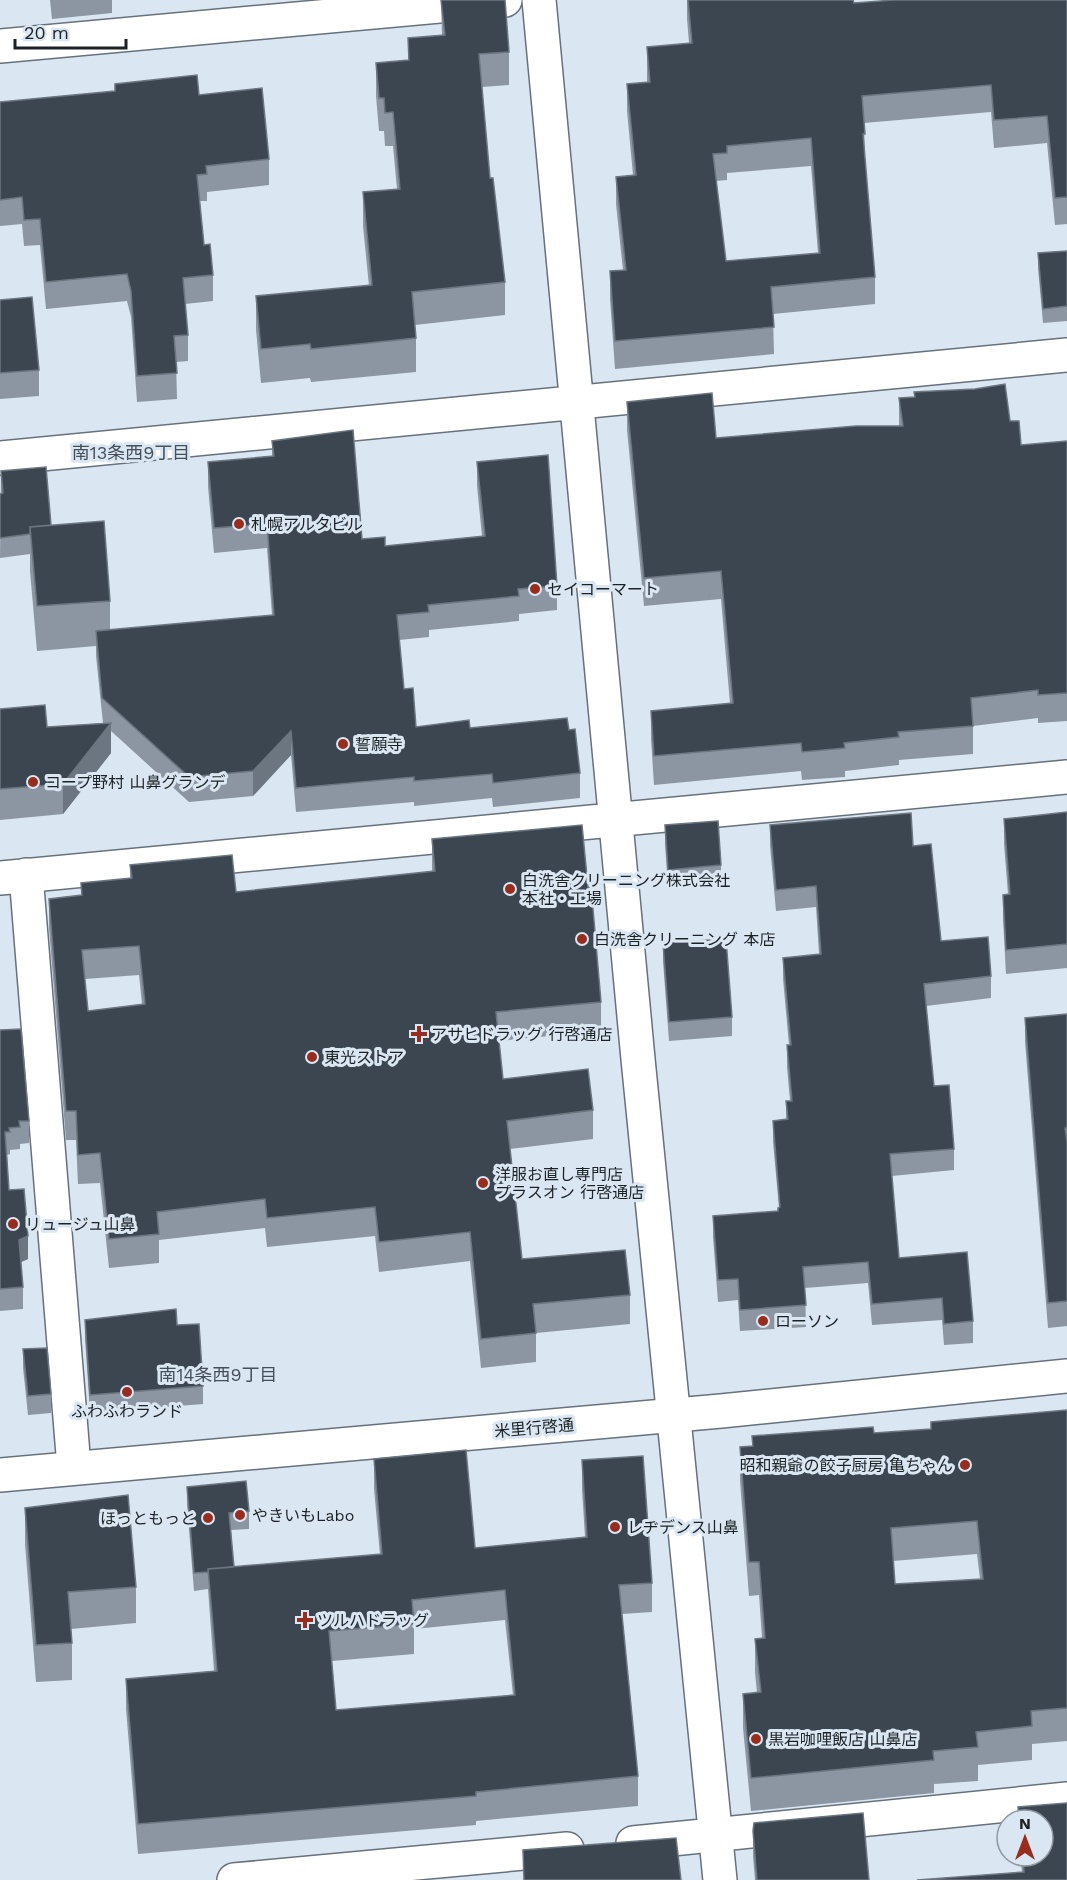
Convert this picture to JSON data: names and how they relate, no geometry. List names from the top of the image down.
{
  "streets": {
    "street": ["米里行啓通"]
  },
  "districts": ["南13条西9丁目", "南14条西9丁目"],
  "places": {
    "other": [
      "札幌アルタビル",
      "セイコーマート",
      "誓願寺",
      "コープ野村 山鼻グランデ",
      "白洗舎クリーニング株式会社 本社・工場",
      "白洗舎クリーニング 本店",
      "東光ストア",
      "洋服お直し専門店 プラスオン 行啓通店",
      "リュージュ山鼻",
      "ローソン",
      "ふわふわランド",
      "昭和親爺の餃子厨房 亀ちゃん",
      "やきいもLabo",
      "ほっともっと",
      "レヂデンス山鼻",
      "黒岩咖哩飯店 山鼻店"
    ],
    "health": ["アサヒドラッグ 行啓通店", "ツルハドラッグ"]
  },
  "scale_bar": "20 m",
  "north": "top"
}
